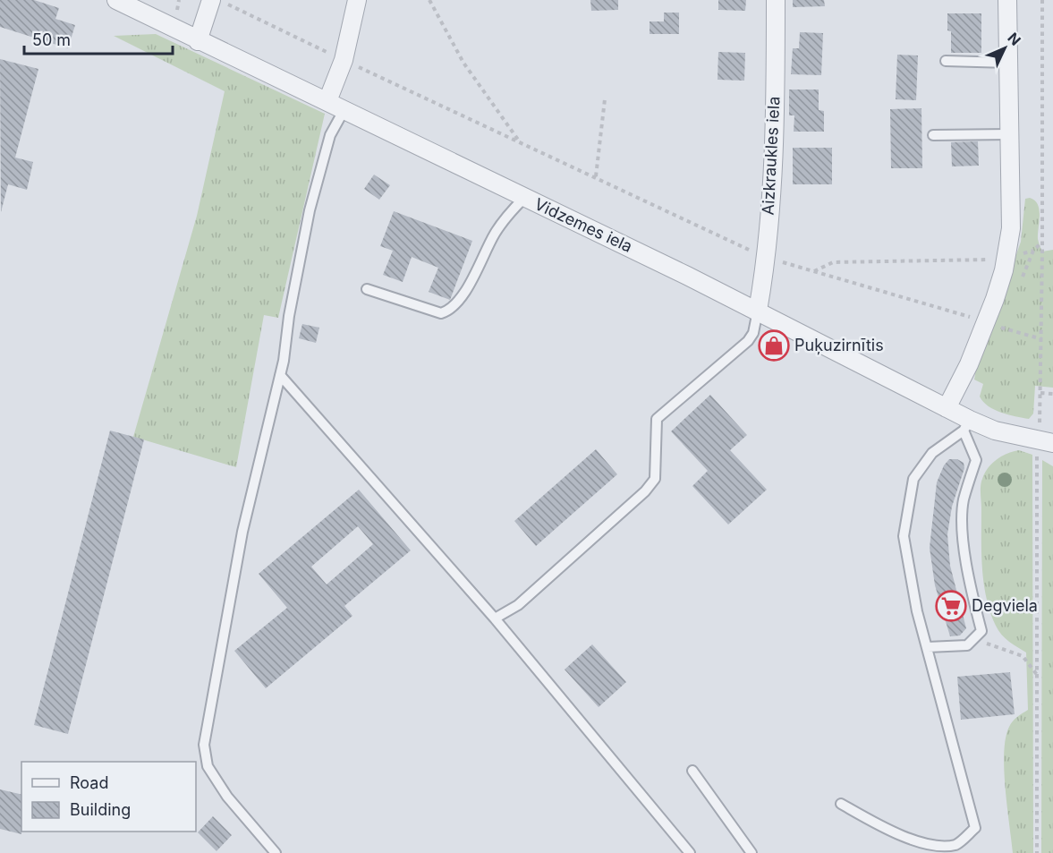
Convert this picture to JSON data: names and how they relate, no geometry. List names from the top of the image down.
{
  "streets": {
    "street": ["Aizkraukles iela", "Vidzemes iela"]
  },
  "crossings": [
    ["Aizkraukles iela", "Vidzemes iela"]
  ],
  "places": {
    "shop": ["Puķuzirnītis"],
    "supermarket": ["Degviela"]
  },
  "legend": ["Road", "Building"],
  "scale_bar": "50 m",
  "north": "top right"
}
